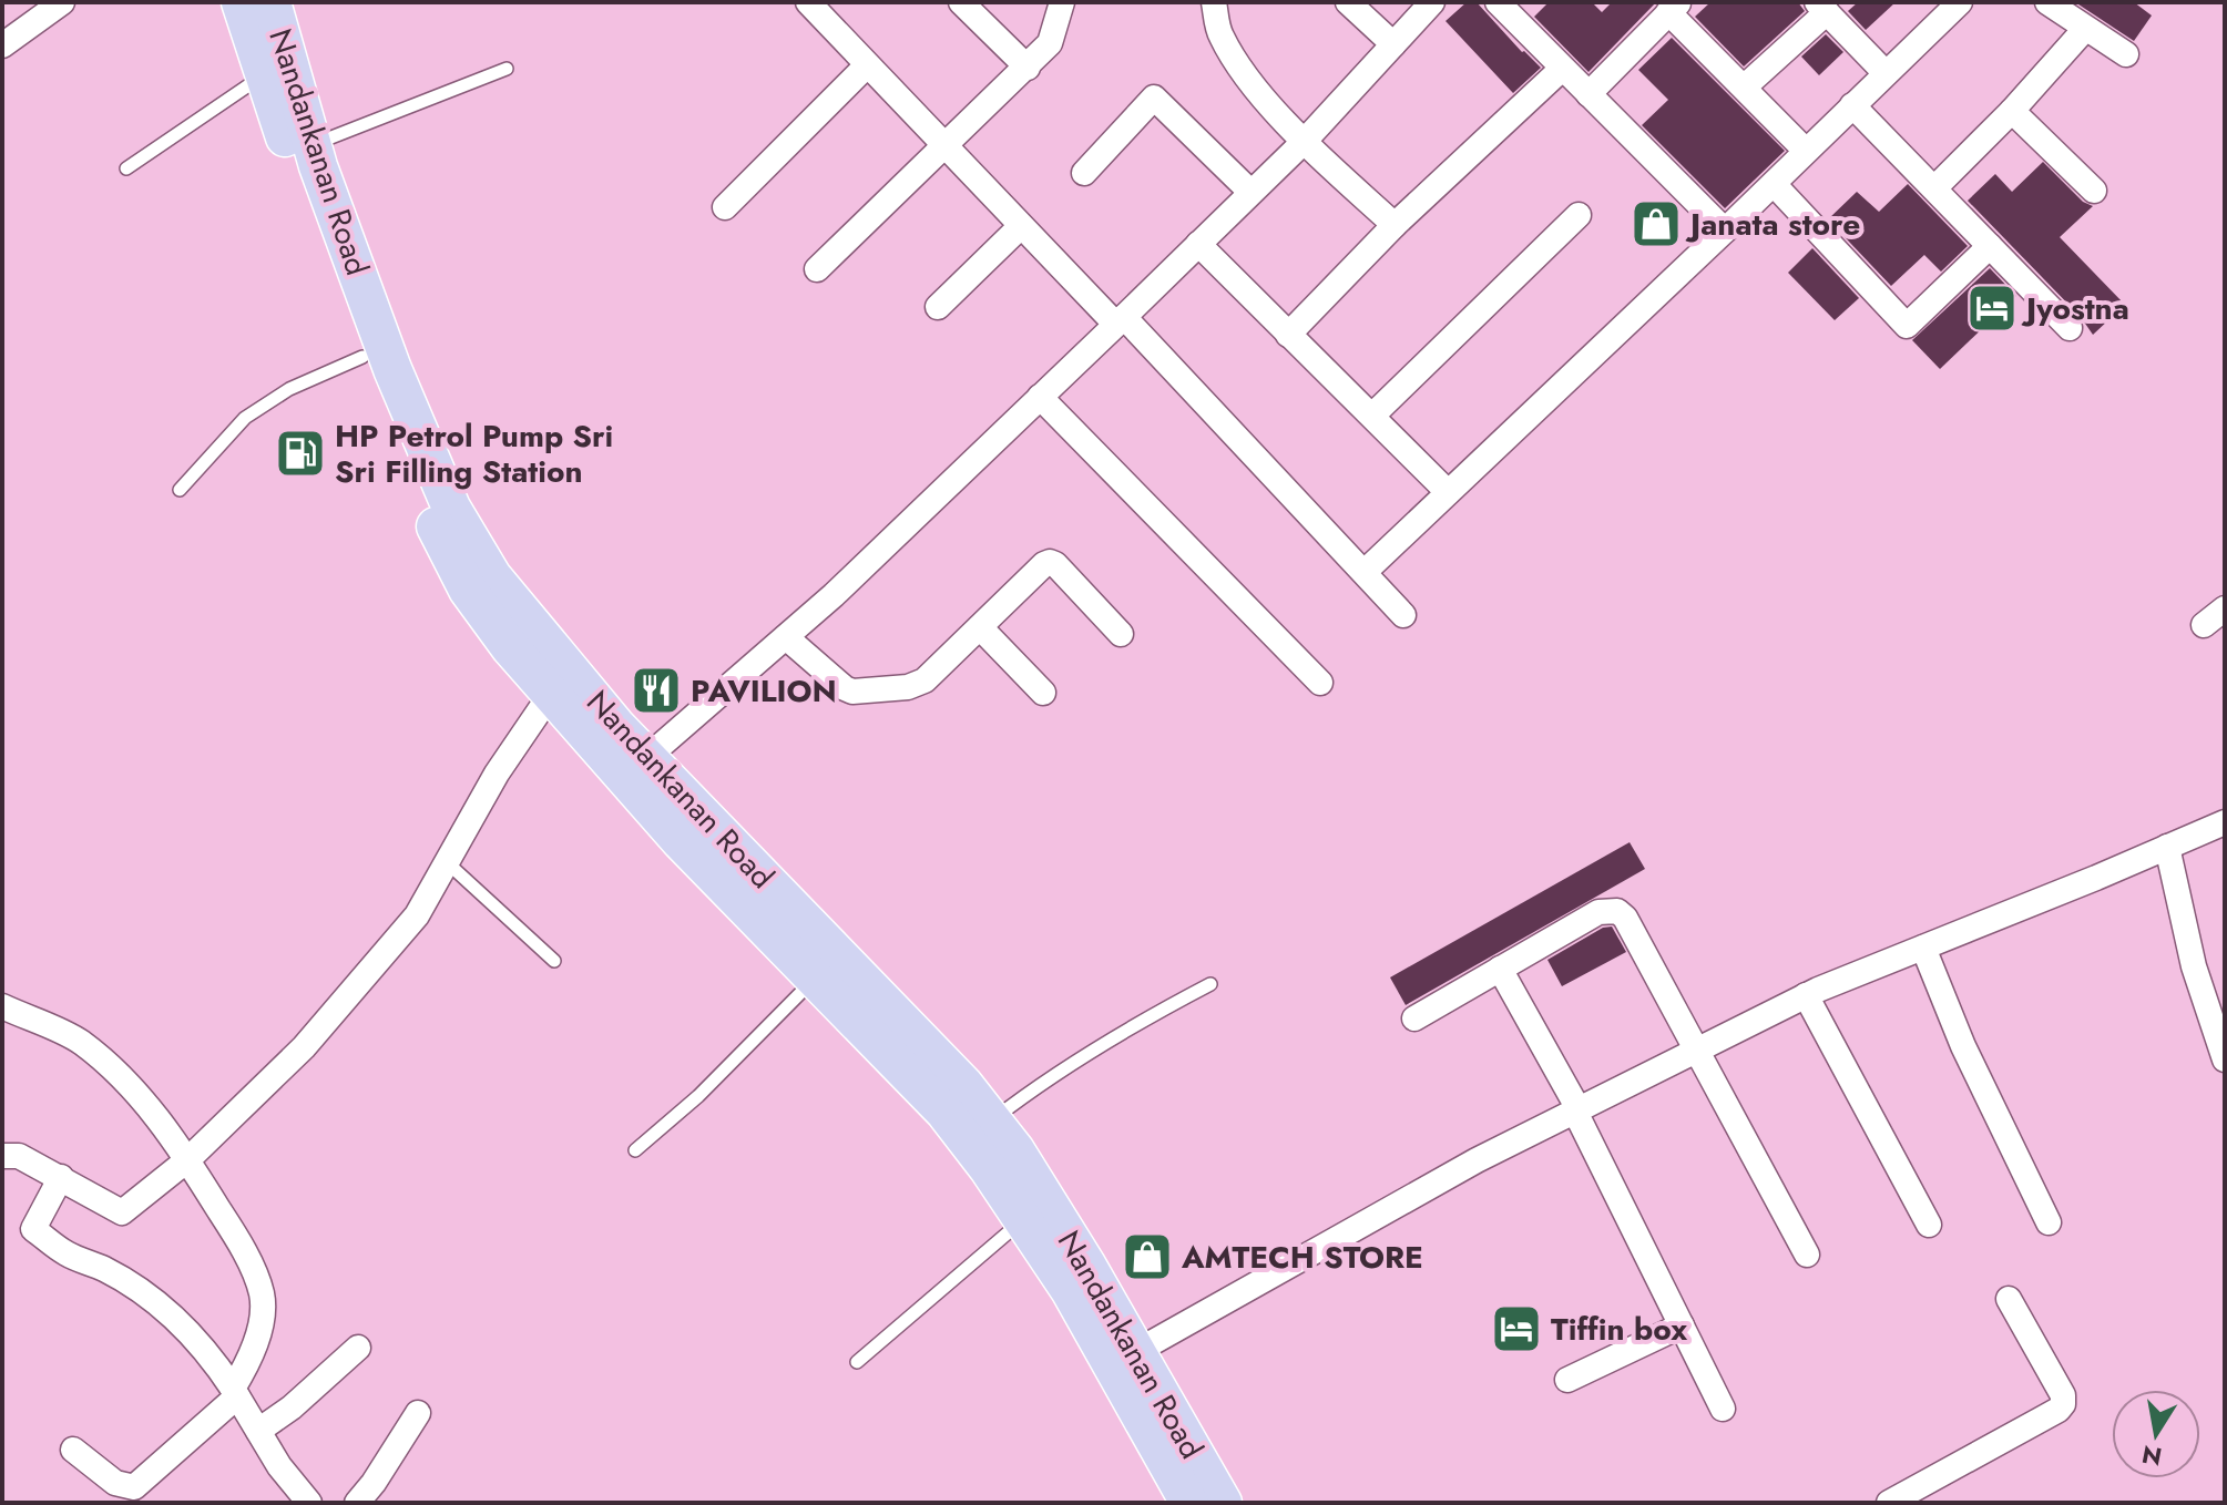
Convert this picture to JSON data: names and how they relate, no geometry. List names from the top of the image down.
{
  "streets": {
    "main road": ["Nandankanan Road"]
  },
  "places": {
    "shop": ["Janata store", "AMTECH STORE"],
    "hotel": ["Jyostna", "Tiffin box"],
    "fuel station": ["HP Petrol Pump Sri Sri Filling Station"],
    "restaurant": ["PAVILION"]
  },
  "north": "bottom"
}
